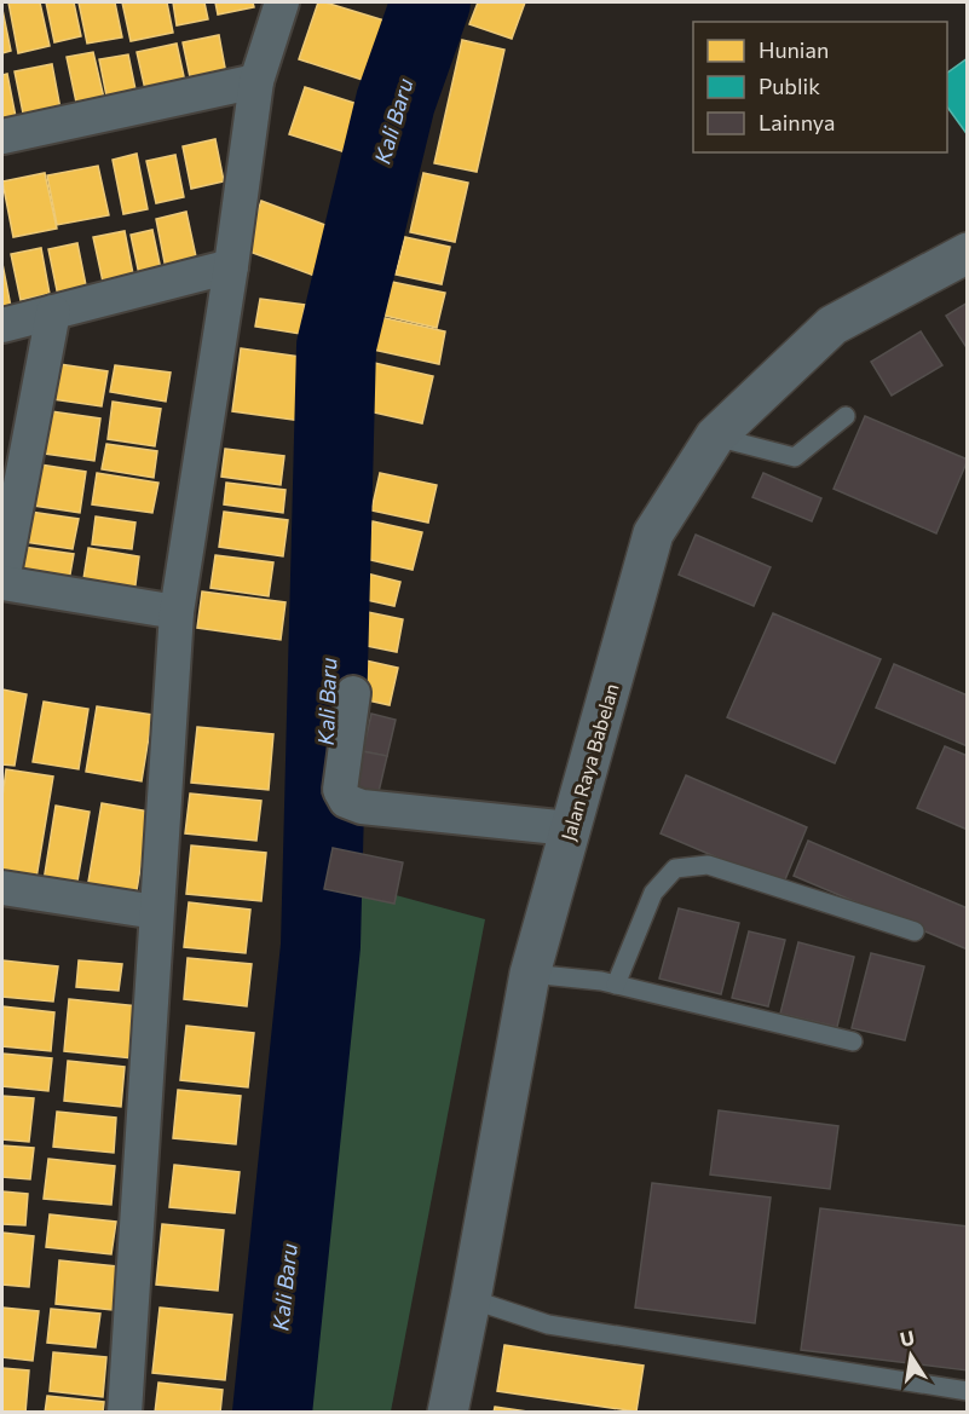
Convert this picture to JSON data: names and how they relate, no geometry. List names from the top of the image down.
{
  "streets": {
    "main road": ["Jalan Raya Babelan"]
  },
  "water": ["Kali Baru"],
  "legend": ["Hunian", "Publik", "Lainnya"],
  "north": "top"
}
